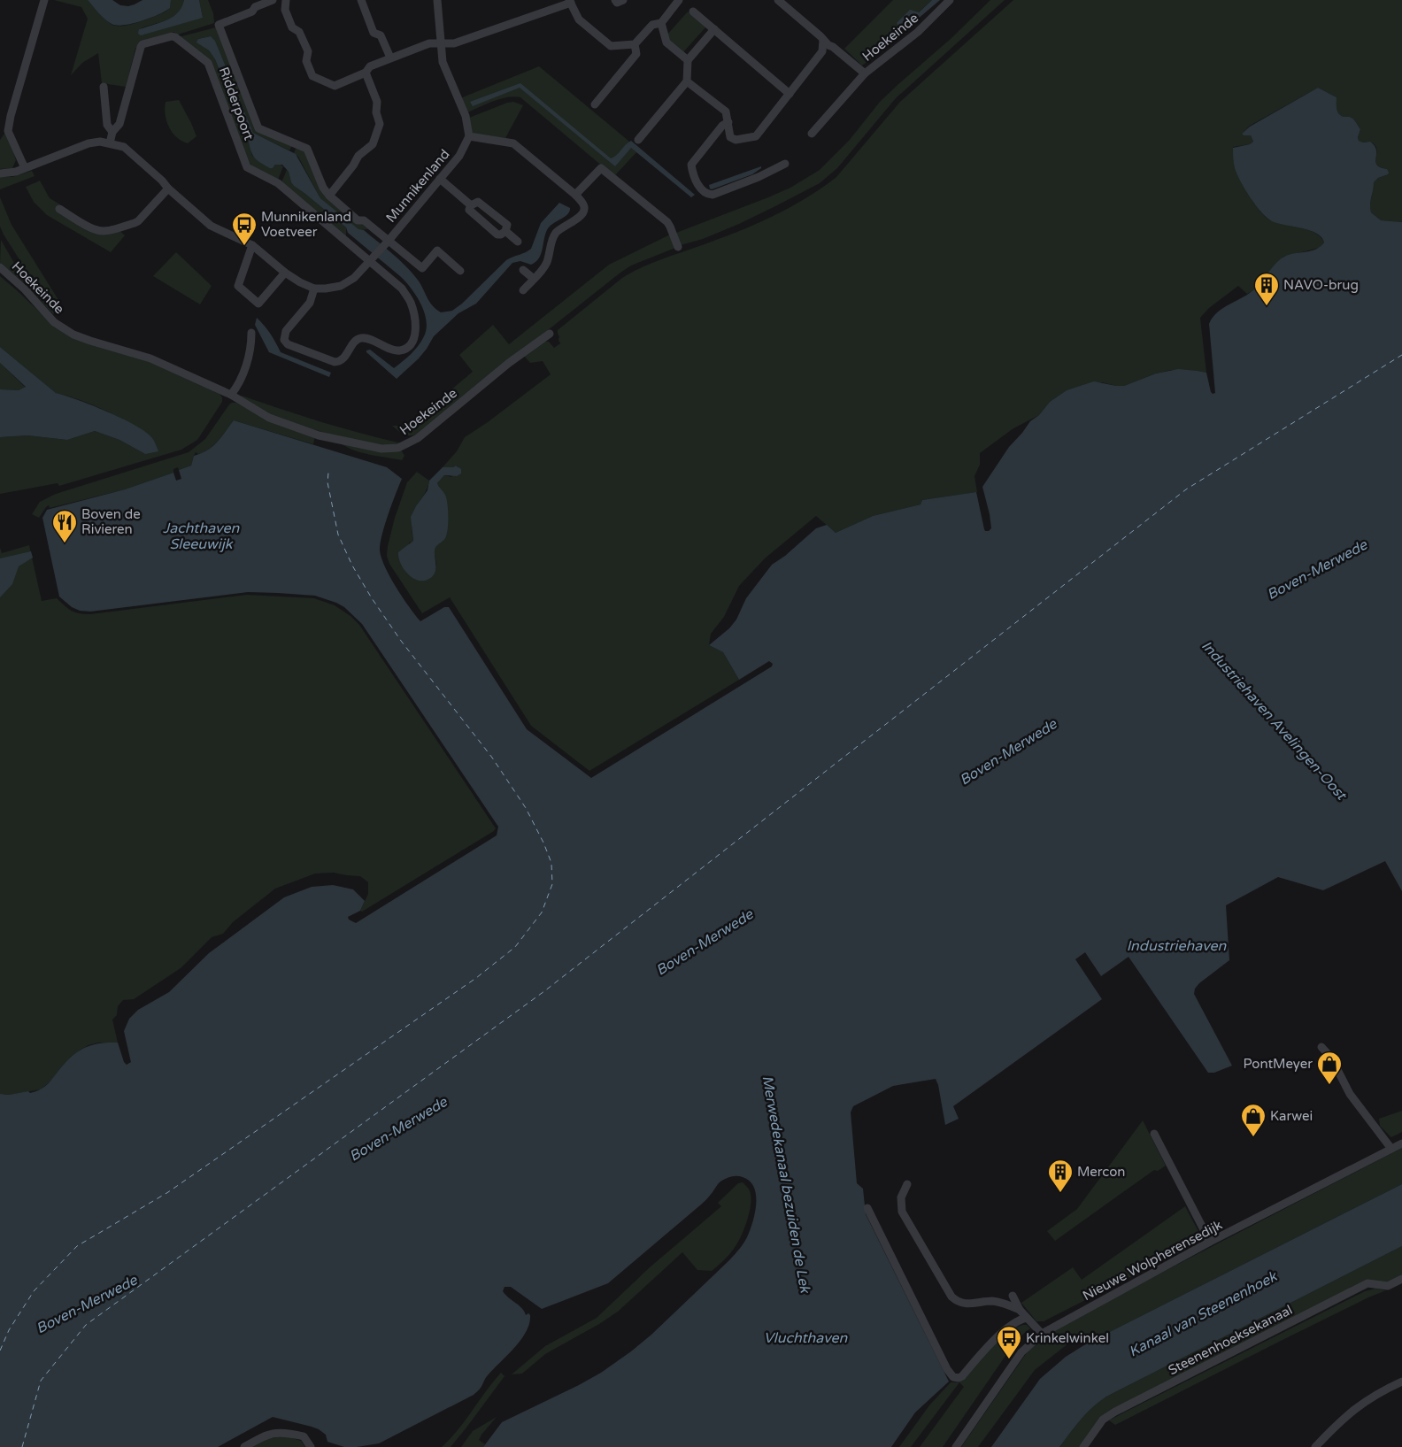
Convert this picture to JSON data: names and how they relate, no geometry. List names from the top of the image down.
{
  "streets": {
    "street": [
      "Hoekeinde",
      "Ridderpoort",
      "Munnikenland",
      "Nieuwe Wolpherensedijk",
      "Steenenhoeksekanaal"
    ]
  },
  "crossings": [
    ["Ridderpoort", "Munnikenland"]
  ],
  "water": [
    "Jachthaven Sleeuwijk",
    "Boven-Merwede",
    "Industriehaven Avelingen-Oost",
    "Industriehaven",
    "Merwedekanaal bezuiden de Lek",
    "Kanaal van Steenenhoek",
    "Vluchthaven"
  ],
  "places": {
    "bus stop": ["Munnikenland Voetveer", "Krinkelwinkel"],
    "building": ["NAVO-brug", "Mercon"],
    "restaurant": ["Boven de Rivieren"],
    "shop": ["PontMeyer", "Karwei"]
  }
}
